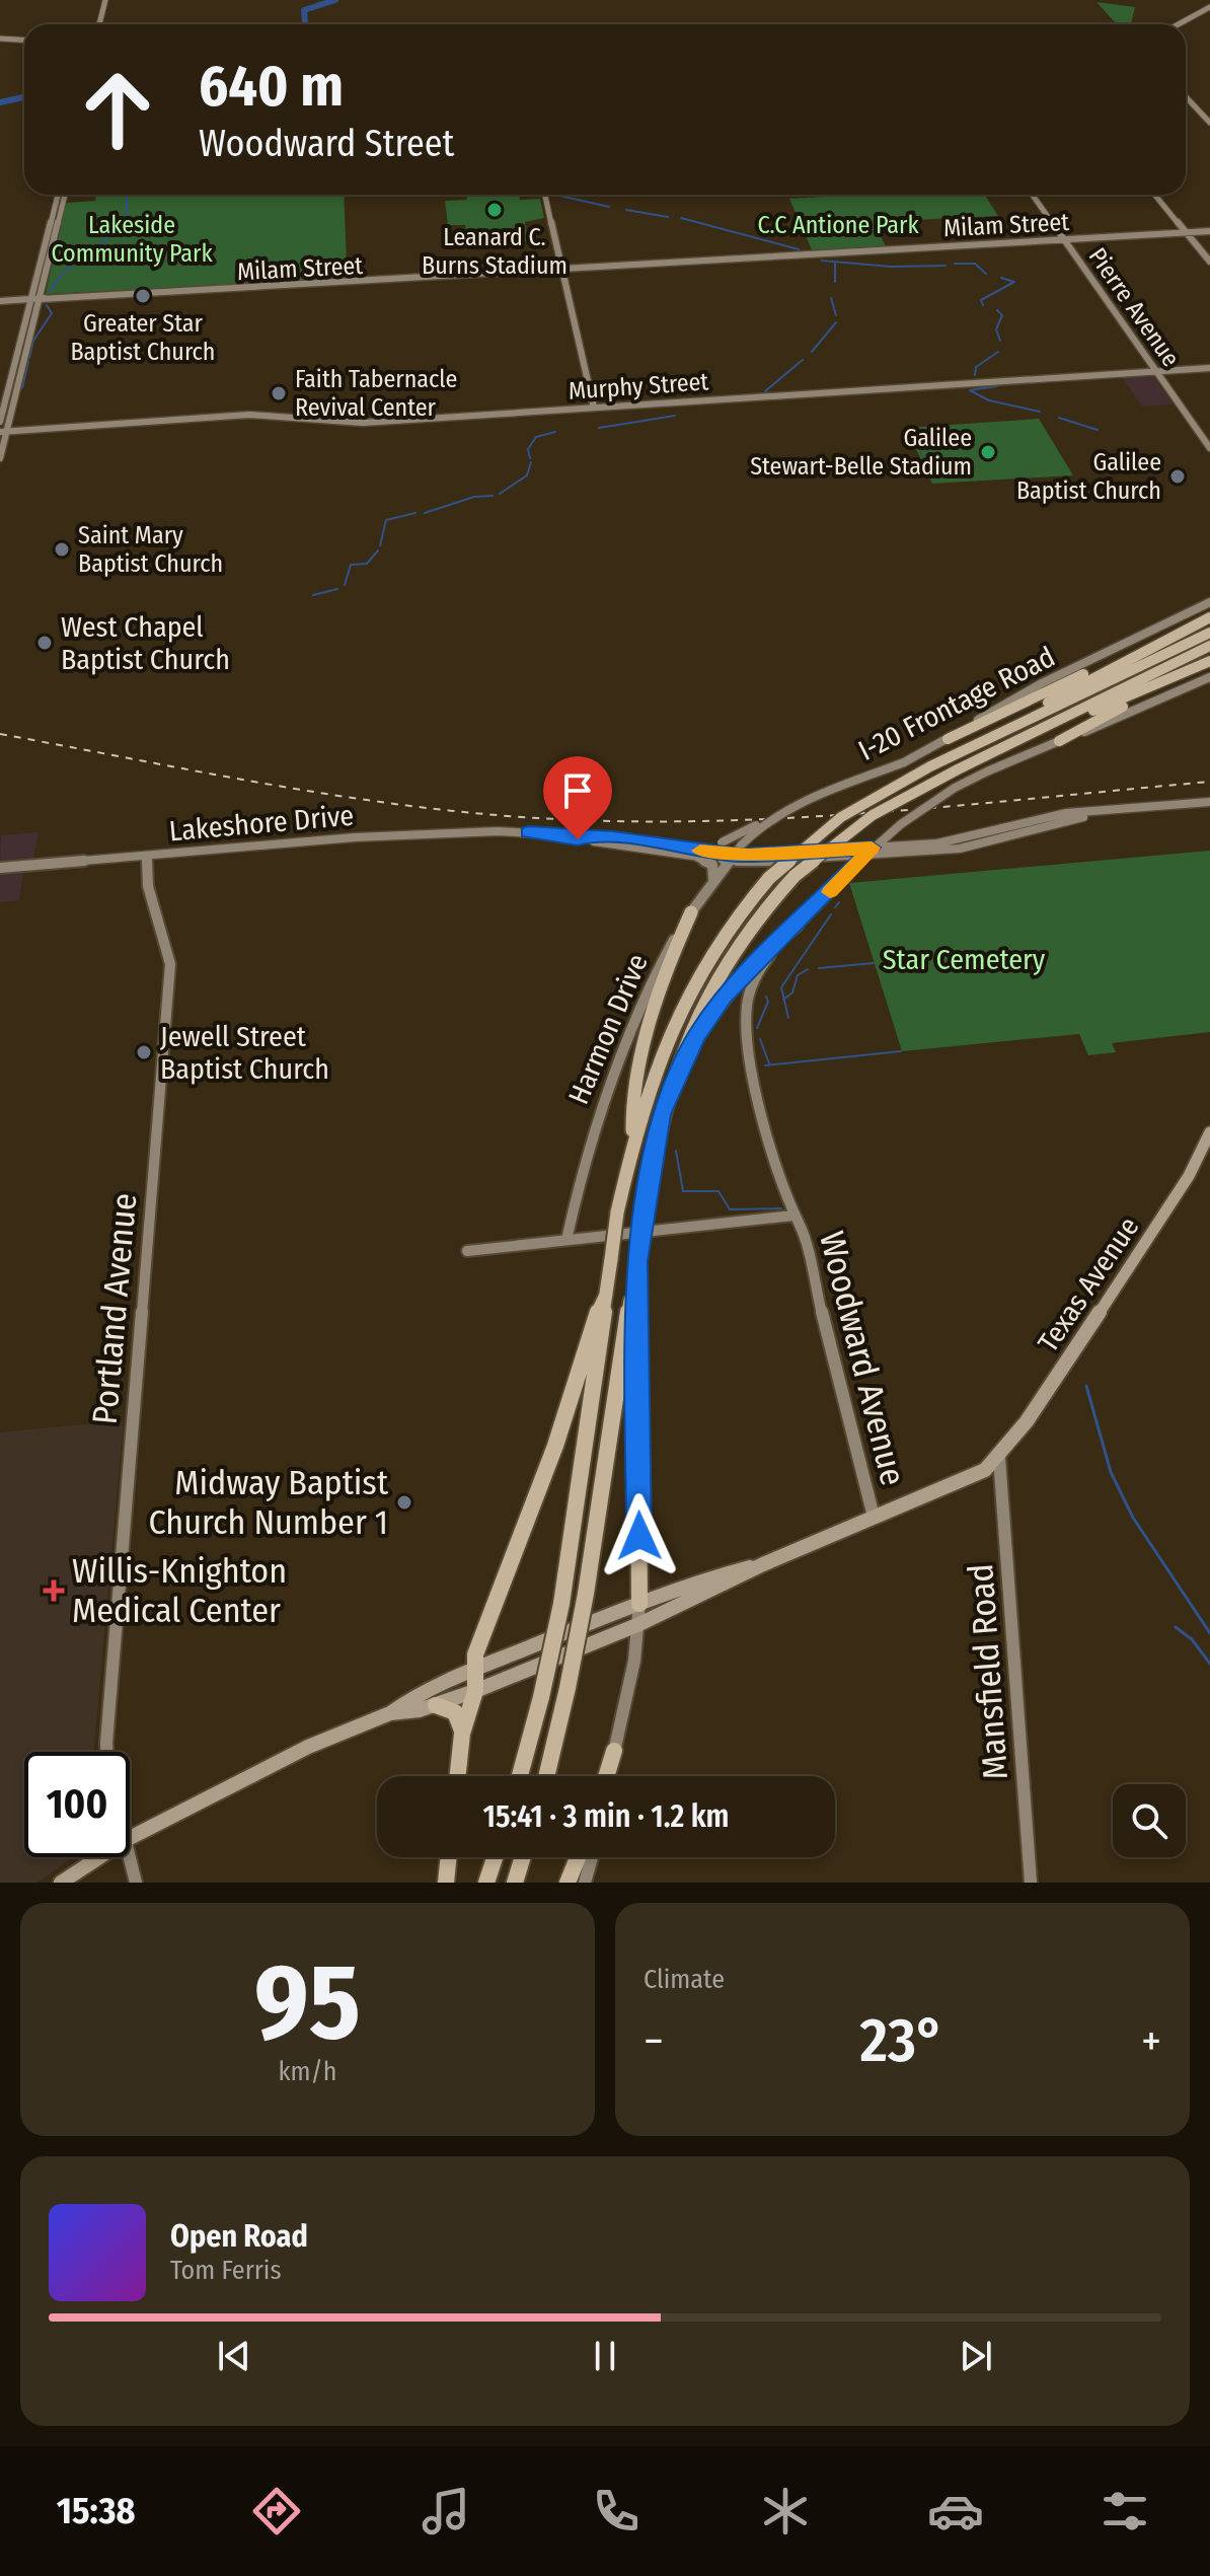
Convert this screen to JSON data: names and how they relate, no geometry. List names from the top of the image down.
{
  "streets": {
    "main road": [
      "Milam Street",
      "Pierre Avenue",
      "Murphy Street",
      "I-20 Frontage Road",
      "Lakeshore Drive",
      "Harmon Drive",
      "Texas Avenue",
      "Portland Avenue",
      "Woodward Avenue",
      "Mansfield Road"
    ]
  },
  "crossings": [
    ["Milam Street", "Pierre Avenue"],
    ["Pierre Avenue", "Murphy Street"],
    ["I-20 Frontage Road", "Lakeshore Drive"],
    ["I-20 Frontage Road", "Harmon Drive"],
    ["Lakeshore Drive", "Harmon Drive"],
    ["Lakeshore Drive", "Portland Avenue"],
    ["Texas Avenue", "Mansfield Road"]
  ],
  "parks": ["Lakeside Community Park", "C.C Antione Park", "Star Cemetery"],
  "places": {
    "other": [
      "Leanard C. Burns Stadium",
      "Greater Star Baptist Church",
      "Faith Tabernacle Revival Center",
      "Galilee Stewart-Belle Stadium",
      "Galilee Baptist Church",
      "Saint Mary Baptist Church",
      "West Chapel Baptist Church",
      "Jewell Street Baptist Church",
      "Midway Baptist Church Number 1"
    ],
    "health": ["Willis-Knighton Medical Center"]
  },
  "page": {
    "turn": ["640 m", "Woodward Street"],
    "limit": "100",
    "trip": "15:41 · 3 min · 1.2 km",
    "tile": [
      ["95", "km/h"],
      "Climate"
    ],
    "heat": ["−", "23°", "+"],
    "song": ["Open Road", "Tom Ferris"],
    "tabs": "15:38"
  }
}
